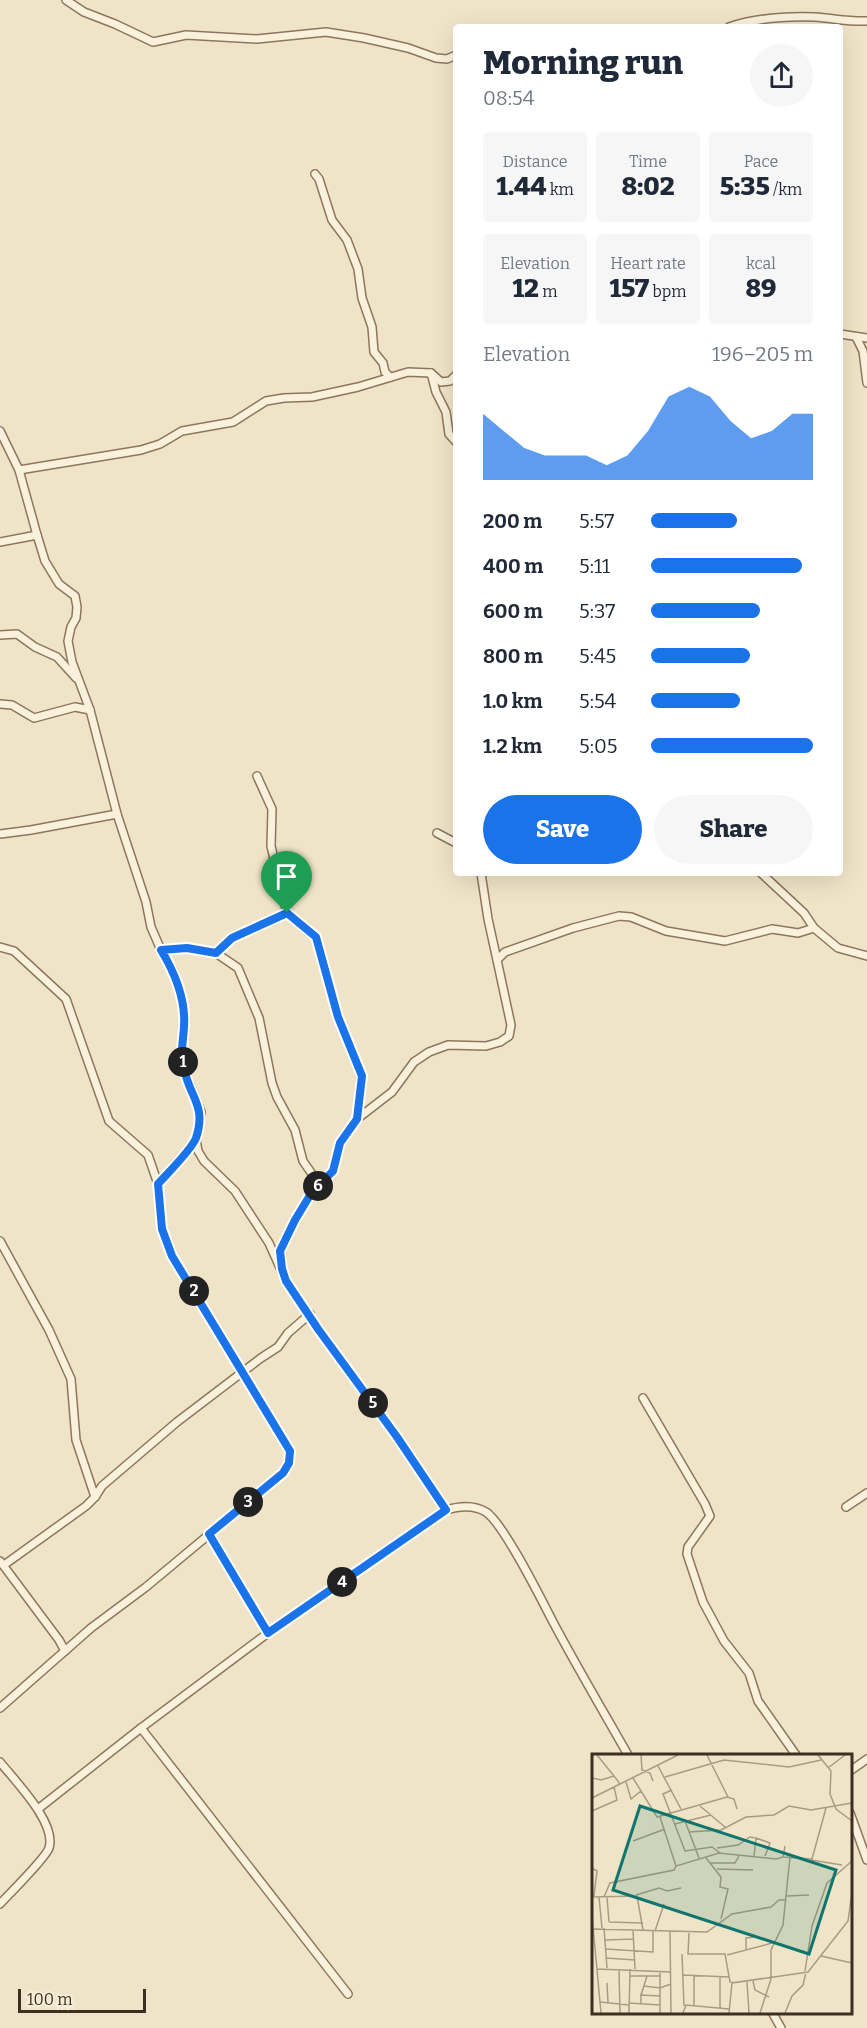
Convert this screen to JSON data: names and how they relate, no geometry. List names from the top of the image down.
{
  "scale_bar": "100 m",
  "page": {
    "heading": ["Morning run", "08:54"],
    "stats": [
      ["Distance", "1.44 km"],
      ["Time", "8:02"],
      ["Pace", "5:35 /km"],
      ["Elevation", "12 m"],
      ["Heart rate", "157 bpm"],
      ["kcal", "89"]
    ],
    "chart": ["Elevation", "196–205 m"],
    "list": [
      {
        "name": "200 m",
        "note": "5:57"
      },
      {
        "name": "400 m",
        "note": "5:11"
      },
      {
        "name": "600 m",
        "note": "5:37"
      },
      {
        "name": "800 m",
        "note": "5:45"
      },
      {
        "name": "1.0 km",
        "note": "5:54"
      },
      {
        "name": "1.2 km",
        "note": "5:05"
      }
    ],
    "buttons": ["Save", "Share"],
    "pins": [
      "1",
      "6",
      "2",
      "5",
      "3",
      "4"
    ],
    "scale": "100 m"
  }
}
